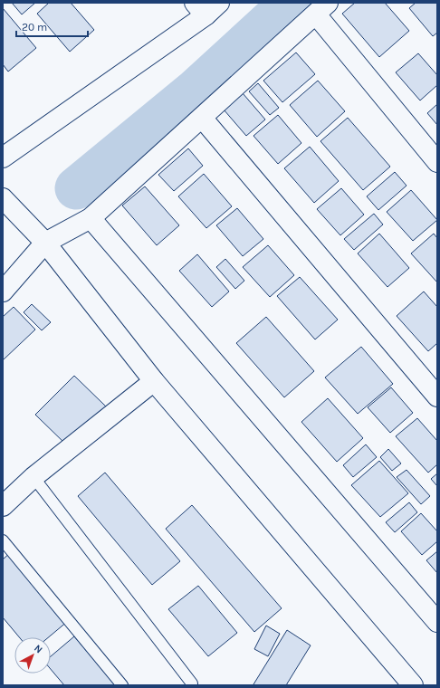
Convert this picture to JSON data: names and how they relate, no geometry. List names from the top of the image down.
{
  "scale_bar": "20 m",
  "north": "top right"
}
